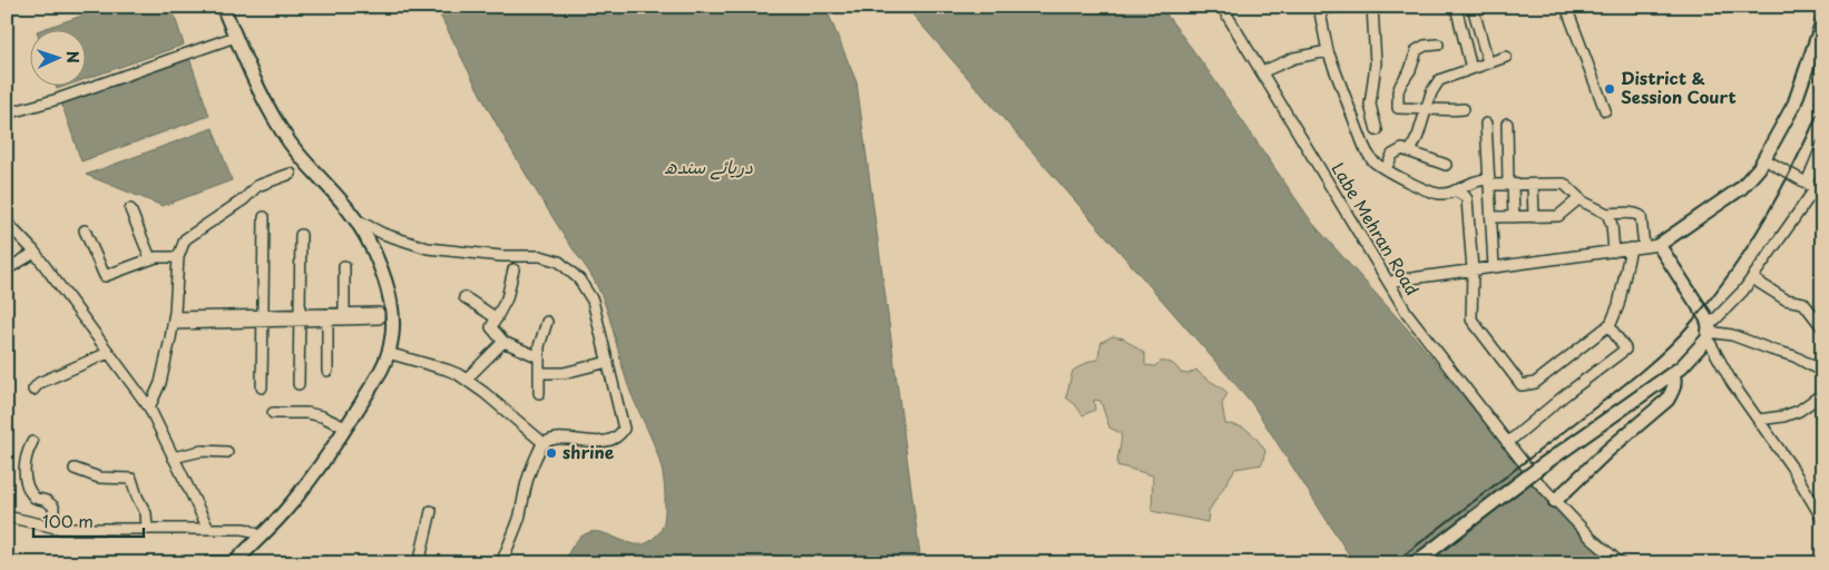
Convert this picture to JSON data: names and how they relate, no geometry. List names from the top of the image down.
{
  "streets": {
    "street": ["Labe Mehran Road"]
  },
  "water": ["دریائے سندھ"],
  "places": ["District & Session Court", "shrine"],
  "scale_bar": "100 m",
  "north": "right"
}
